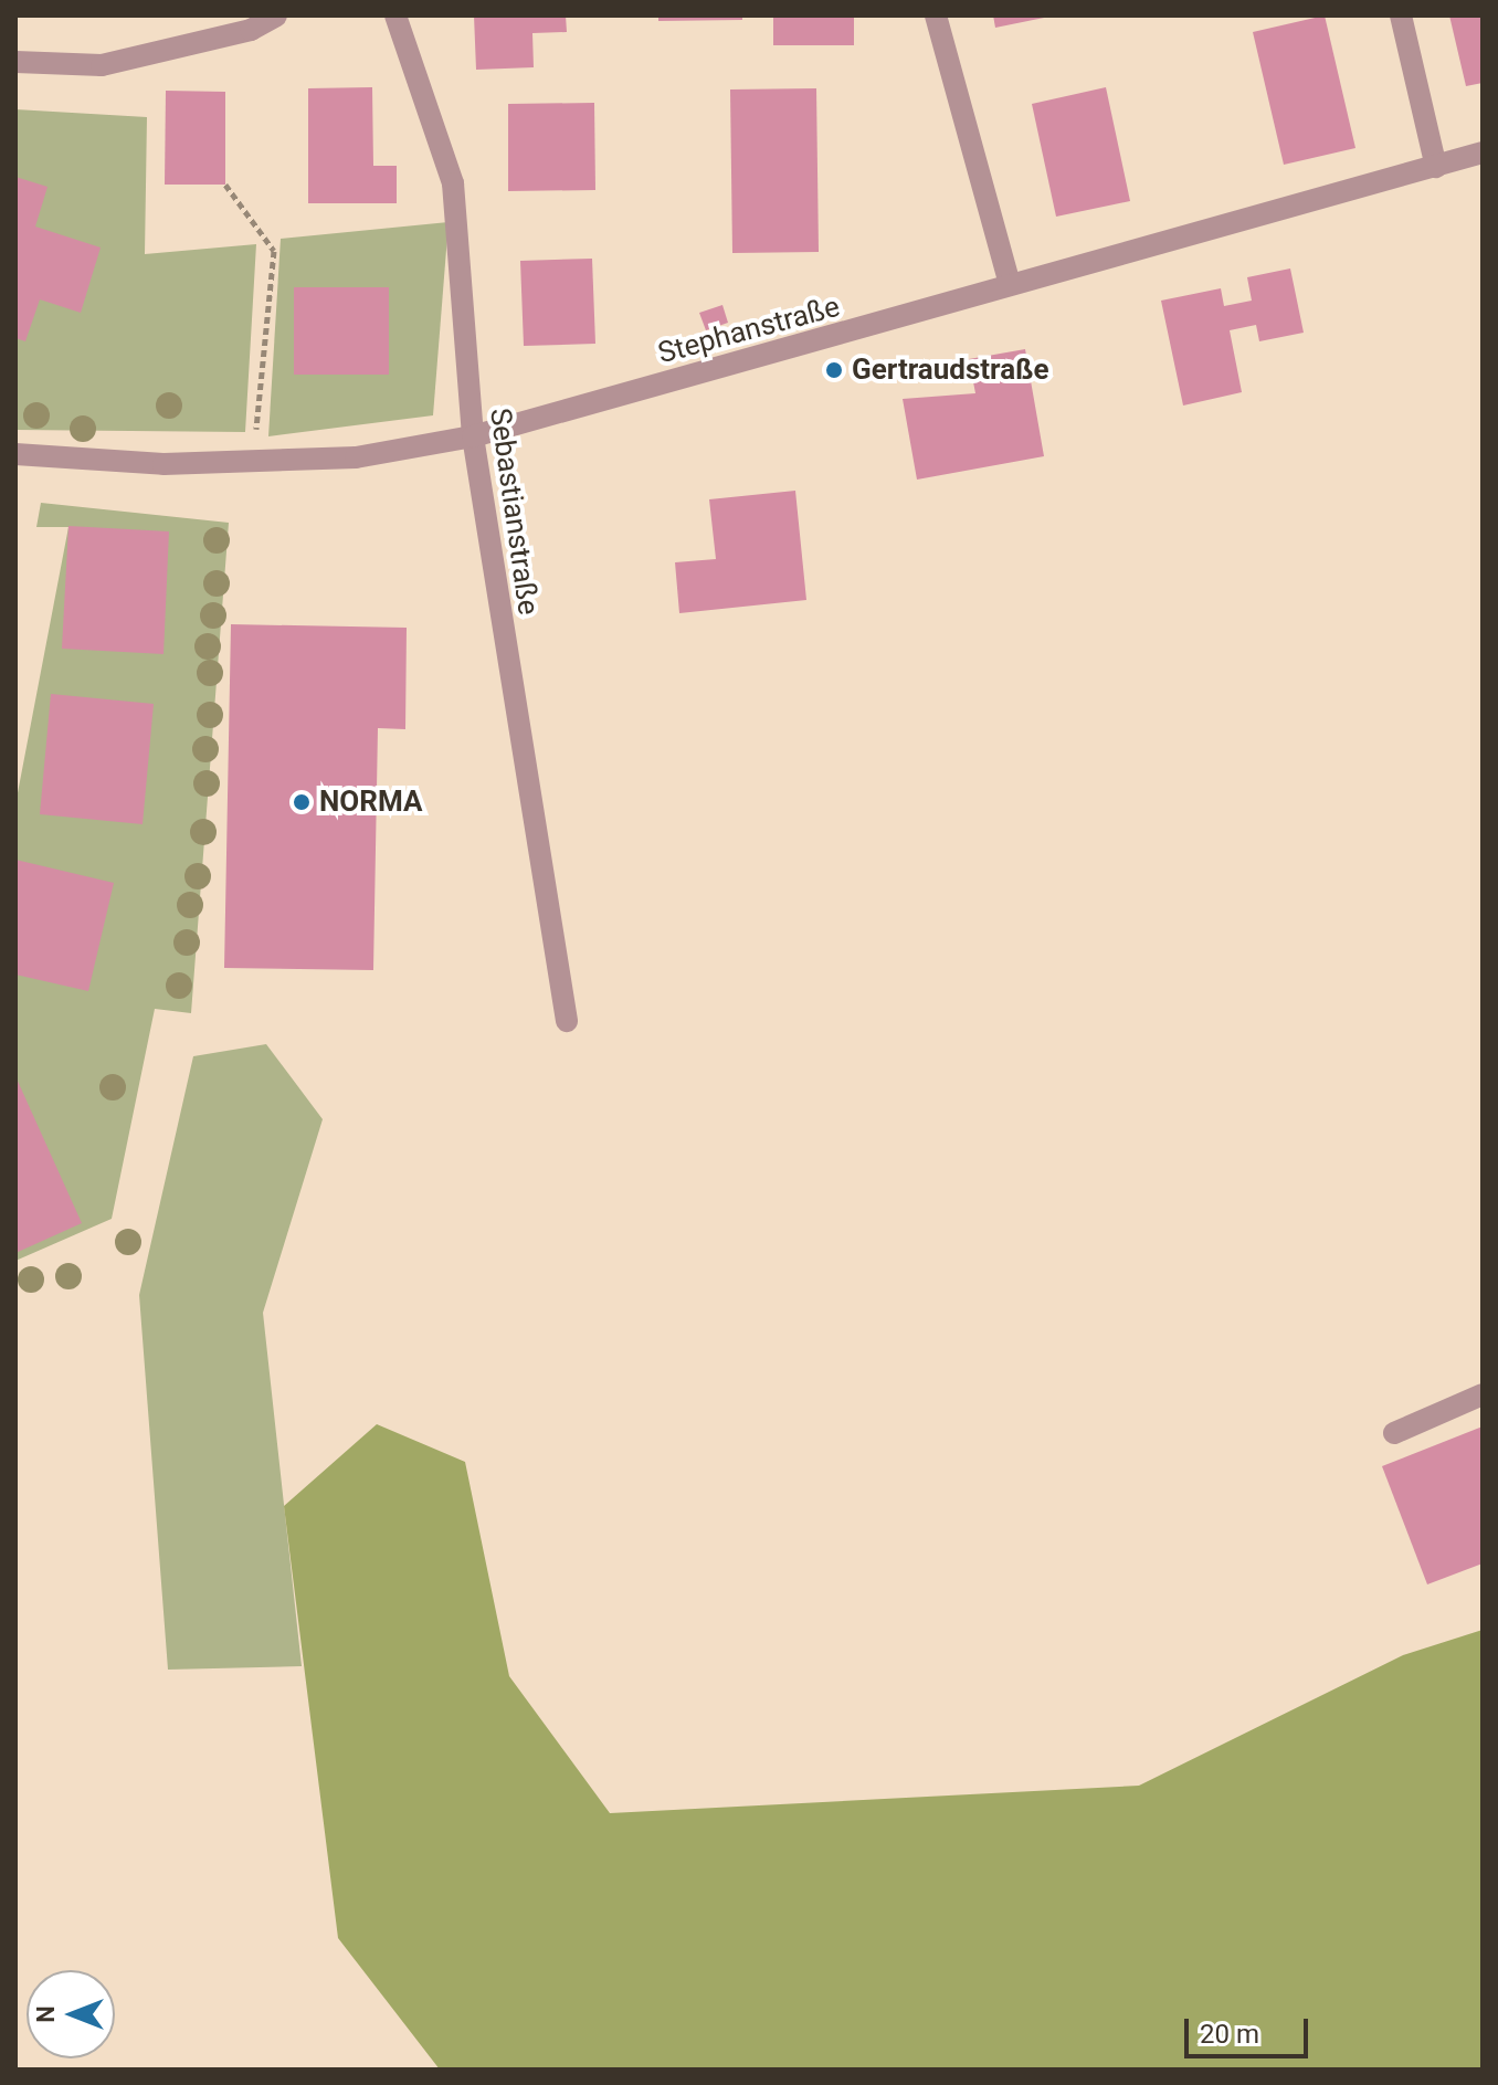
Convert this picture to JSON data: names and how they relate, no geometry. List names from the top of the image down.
{
  "streets": {
    "street": ["Stephanstraße", "Sebastianstraße"]
  },
  "crossings": [
    ["Stephanstraße", "Sebastianstraße"]
  ],
  "places": ["Gertraudstraße", "NORMA"],
  "scale_bar": "20 m",
  "north": "left"
}
